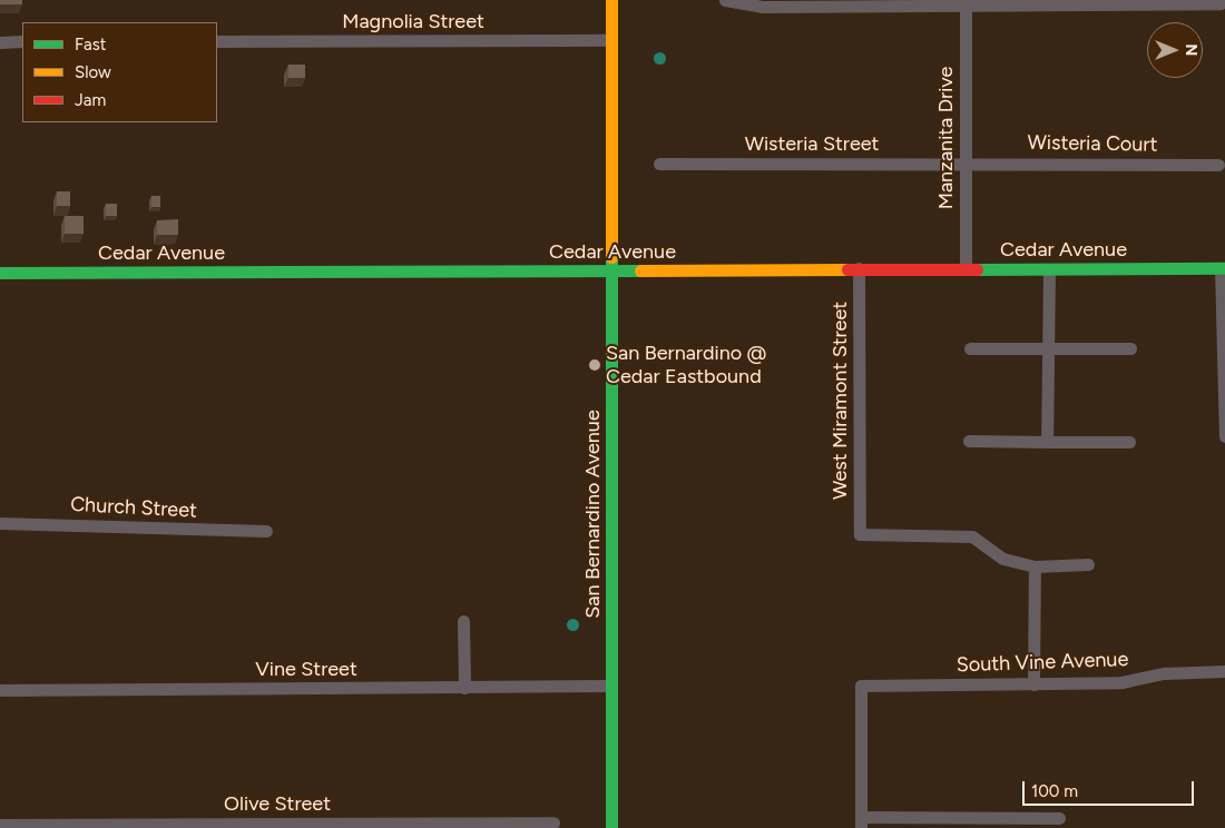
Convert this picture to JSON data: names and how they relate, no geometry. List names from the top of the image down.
{
  "streets": {
    "main road": ["Cedar Avenue", "San Bernardino Avenue"],
    "street": [
      "Magnolia Street",
      "Manzanita Drive",
      "Wisteria Street",
      "Wisteria Court",
      "West Miramont Street",
      "Church Street",
      "South Vine Avenue",
      "Vine Street",
      "Olive Street"
    ]
  },
  "crossings": [
    ["Magnolia Street", "San Bernardino Avenue"],
    ["Manzanita Drive", "Wisteria Street"],
    ["Manzanita Drive", "Wisteria Court"],
    ["Manzanita Drive", "Cedar Avenue"],
    ["Wisteria Street", "Wisteria Court"],
    ["Cedar Avenue", "West Miramont Street"],
    ["Cedar Avenue", "San Bernardino Avenue"],
    ["San Bernardino Avenue", "Vine Street"]
  ],
  "places": ["San Bernardino @ Cedar Eastbound"],
  "legend": ["Fast", "Slow", "Jam"],
  "scale_bar": "100 m",
  "north": "right"
}
